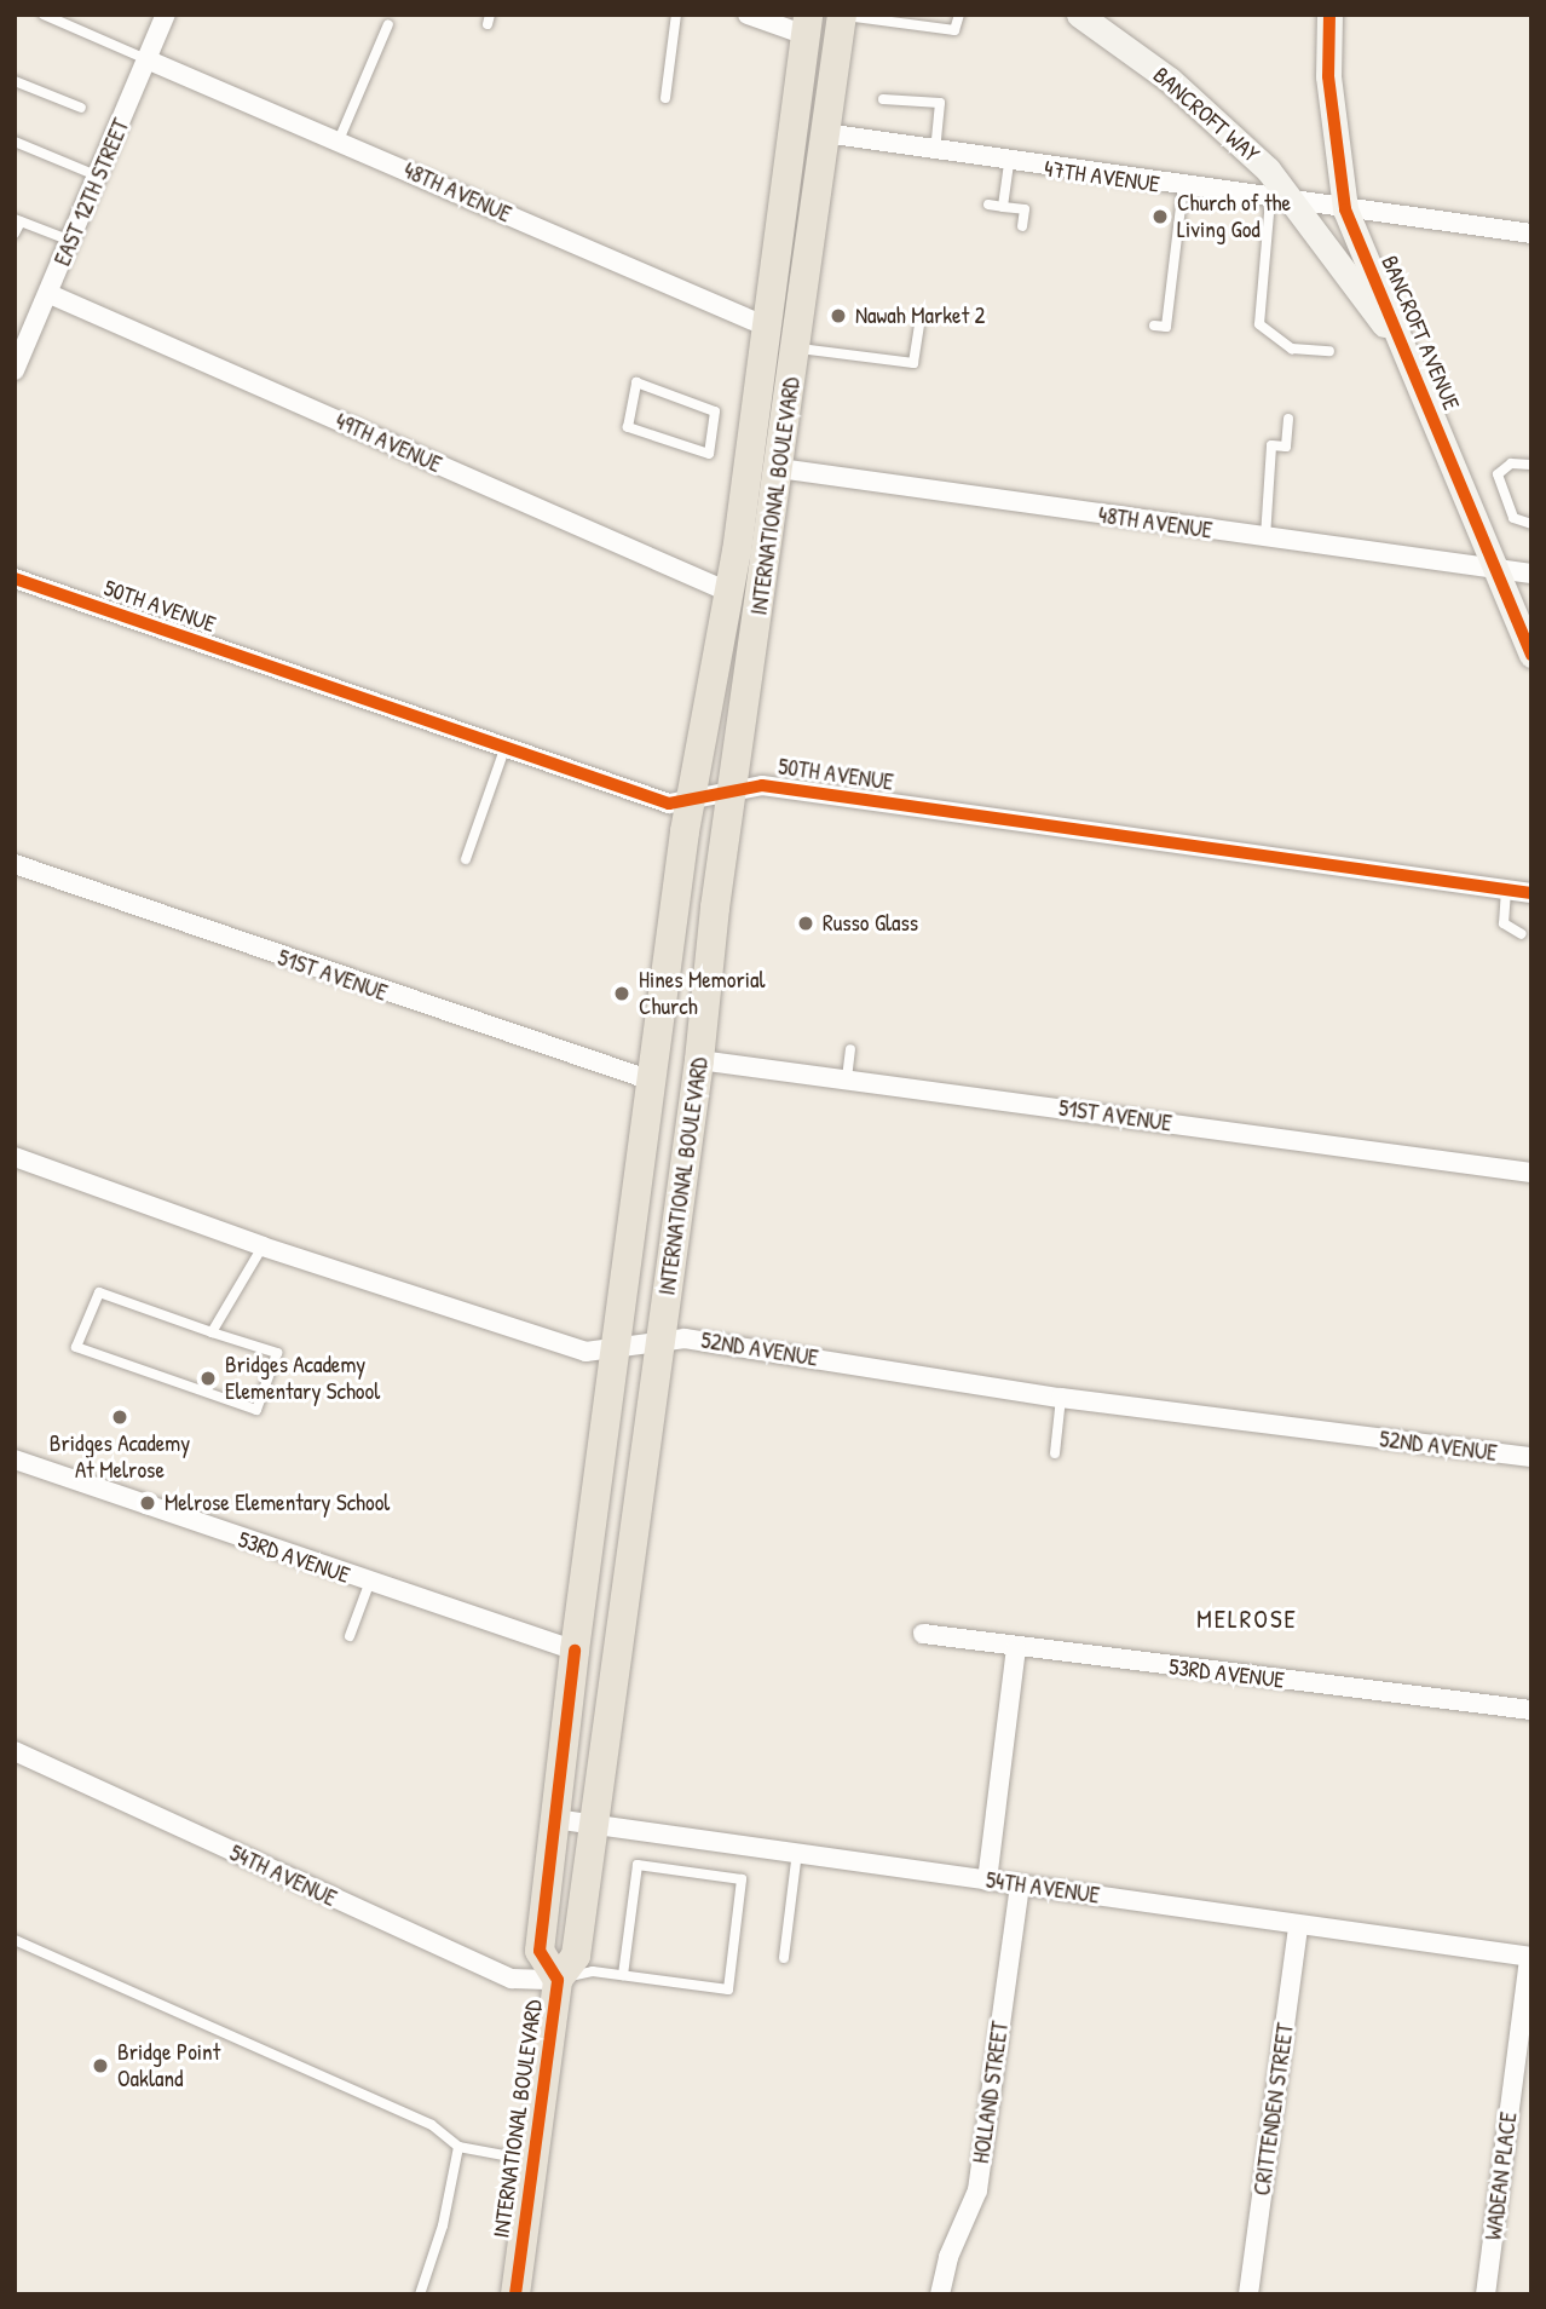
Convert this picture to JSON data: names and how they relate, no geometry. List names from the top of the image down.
{
  "streets": {
    "main road": ["INTERNATIONAL BOULEVARD"],
    "street": [
      "BANCROFT WAY",
      "47TH AVENUE",
      "EAST 12TH STREET",
      "48TH AVENUE",
      "BANCROFT AVENUE",
      "49TH AVENUE",
      "50TH AVENUE",
      "51ST AVENUE",
      "52ND AVENUE",
      "53RD AVENUE",
      "54TH AVENUE",
      "HOLLAND STREET",
      "CRITTENDEN STREET",
      "WADEAN PLACE"
    ]
  },
  "crossings": [
    ["BANCROFT WAY", "47TH AVENUE"],
    ["BANCROFT WAY", "BANCROFT AVENUE"],
    ["47TH AVENUE", "BANCROFT AVENUE"],
    ["47TH AVENUE", "INTERNATIONAL BOULEVARD"],
    ["EAST 12TH STREET", "48TH AVENUE"],
    ["EAST 12TH STREET", "49TH AVENUE"],
    ["48TH AVENUE", "BANCROFT AVENUE"],
    ["48TH AVENUE", "INTERNATIONAL BOULEVARD"],
    ["49TH AVENUE", "INTERNATIONAL BOULEVARD"],
    ["INTERNATIONAL BOULEVARD", "50TH AVENUE"],
    ["INTERNATIONAL BOULEVARD", "51ST AVENUE"],
    ["INTERNATIONAL BOULEVARD", "52ND AVENUE"],
    ["INTERNATIONAL BOULEVARD", "53RD AVENUE"],
    ["INTERNATIONAL BOULEVARD", "54TH AVENUE"],
    ["54TH AVENUE", "HOLLAND STREET"],
    ["54TH AVENUE", "CRITTENDEN STREET"],
    ["54TH AVENUE", "WADEAN PLACE"]
  ],
  "districts": ["MELROSE"],
  "places": [
    "Church of the Living God",
    "Nawah Market 2",
    "Russo Glass",
    "Hines Memorial Church",
    "Bridges Academy Elementary School",
    "Bridges Academy At Melrose",
    "Melrose Elementary School",
    "Bridge Point Oakland"
  ]
}
